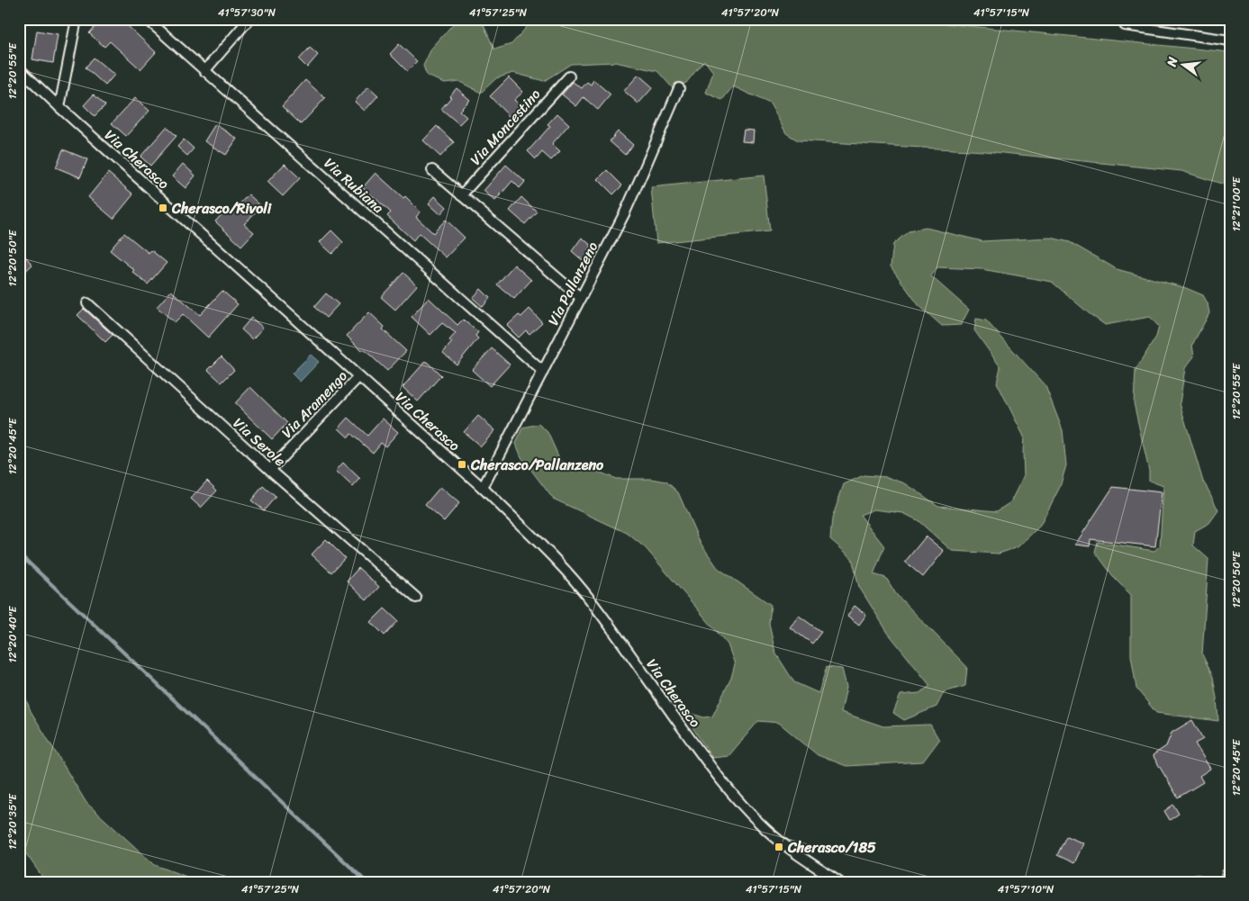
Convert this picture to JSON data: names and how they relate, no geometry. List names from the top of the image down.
{
  "streets": {
    "street": [
      "Via Moncestino",
      "Via Cherasco",
      "Via Rubiana",
      "Via Pallanzeno",
      "Via Aramengo",
      "Via Serole"
    ]
  },
  "crossings": [
    ["Via Cherasco", "Via Pallanzeno"],
    ["Via Cherasco", "Via Aramengo"],
    ["Via Rubiana", "Via Pallanzeno"],
    ["Via Aramengo", "Via Serole"]
  ],
  "places": {
    "transit": ["Cherasco/Rivoli", "Cherasco/Pallanzeno", "Cherasco/185"]
  },
  "north": "left",
  "coordinates": [
    "41°57'30\"N",
    "41°57'25\"N",
    "41°57'20\"N",
    "41°57'15\"N",
    "12°20'55\"E",
    "12°21'00\"E",
    "12°20'50\"E",
    "12°20'45\"E",
    "12°20'40\"E",
    "12°20'35\"E",
    "41°57'10\"N"
  ]
}
